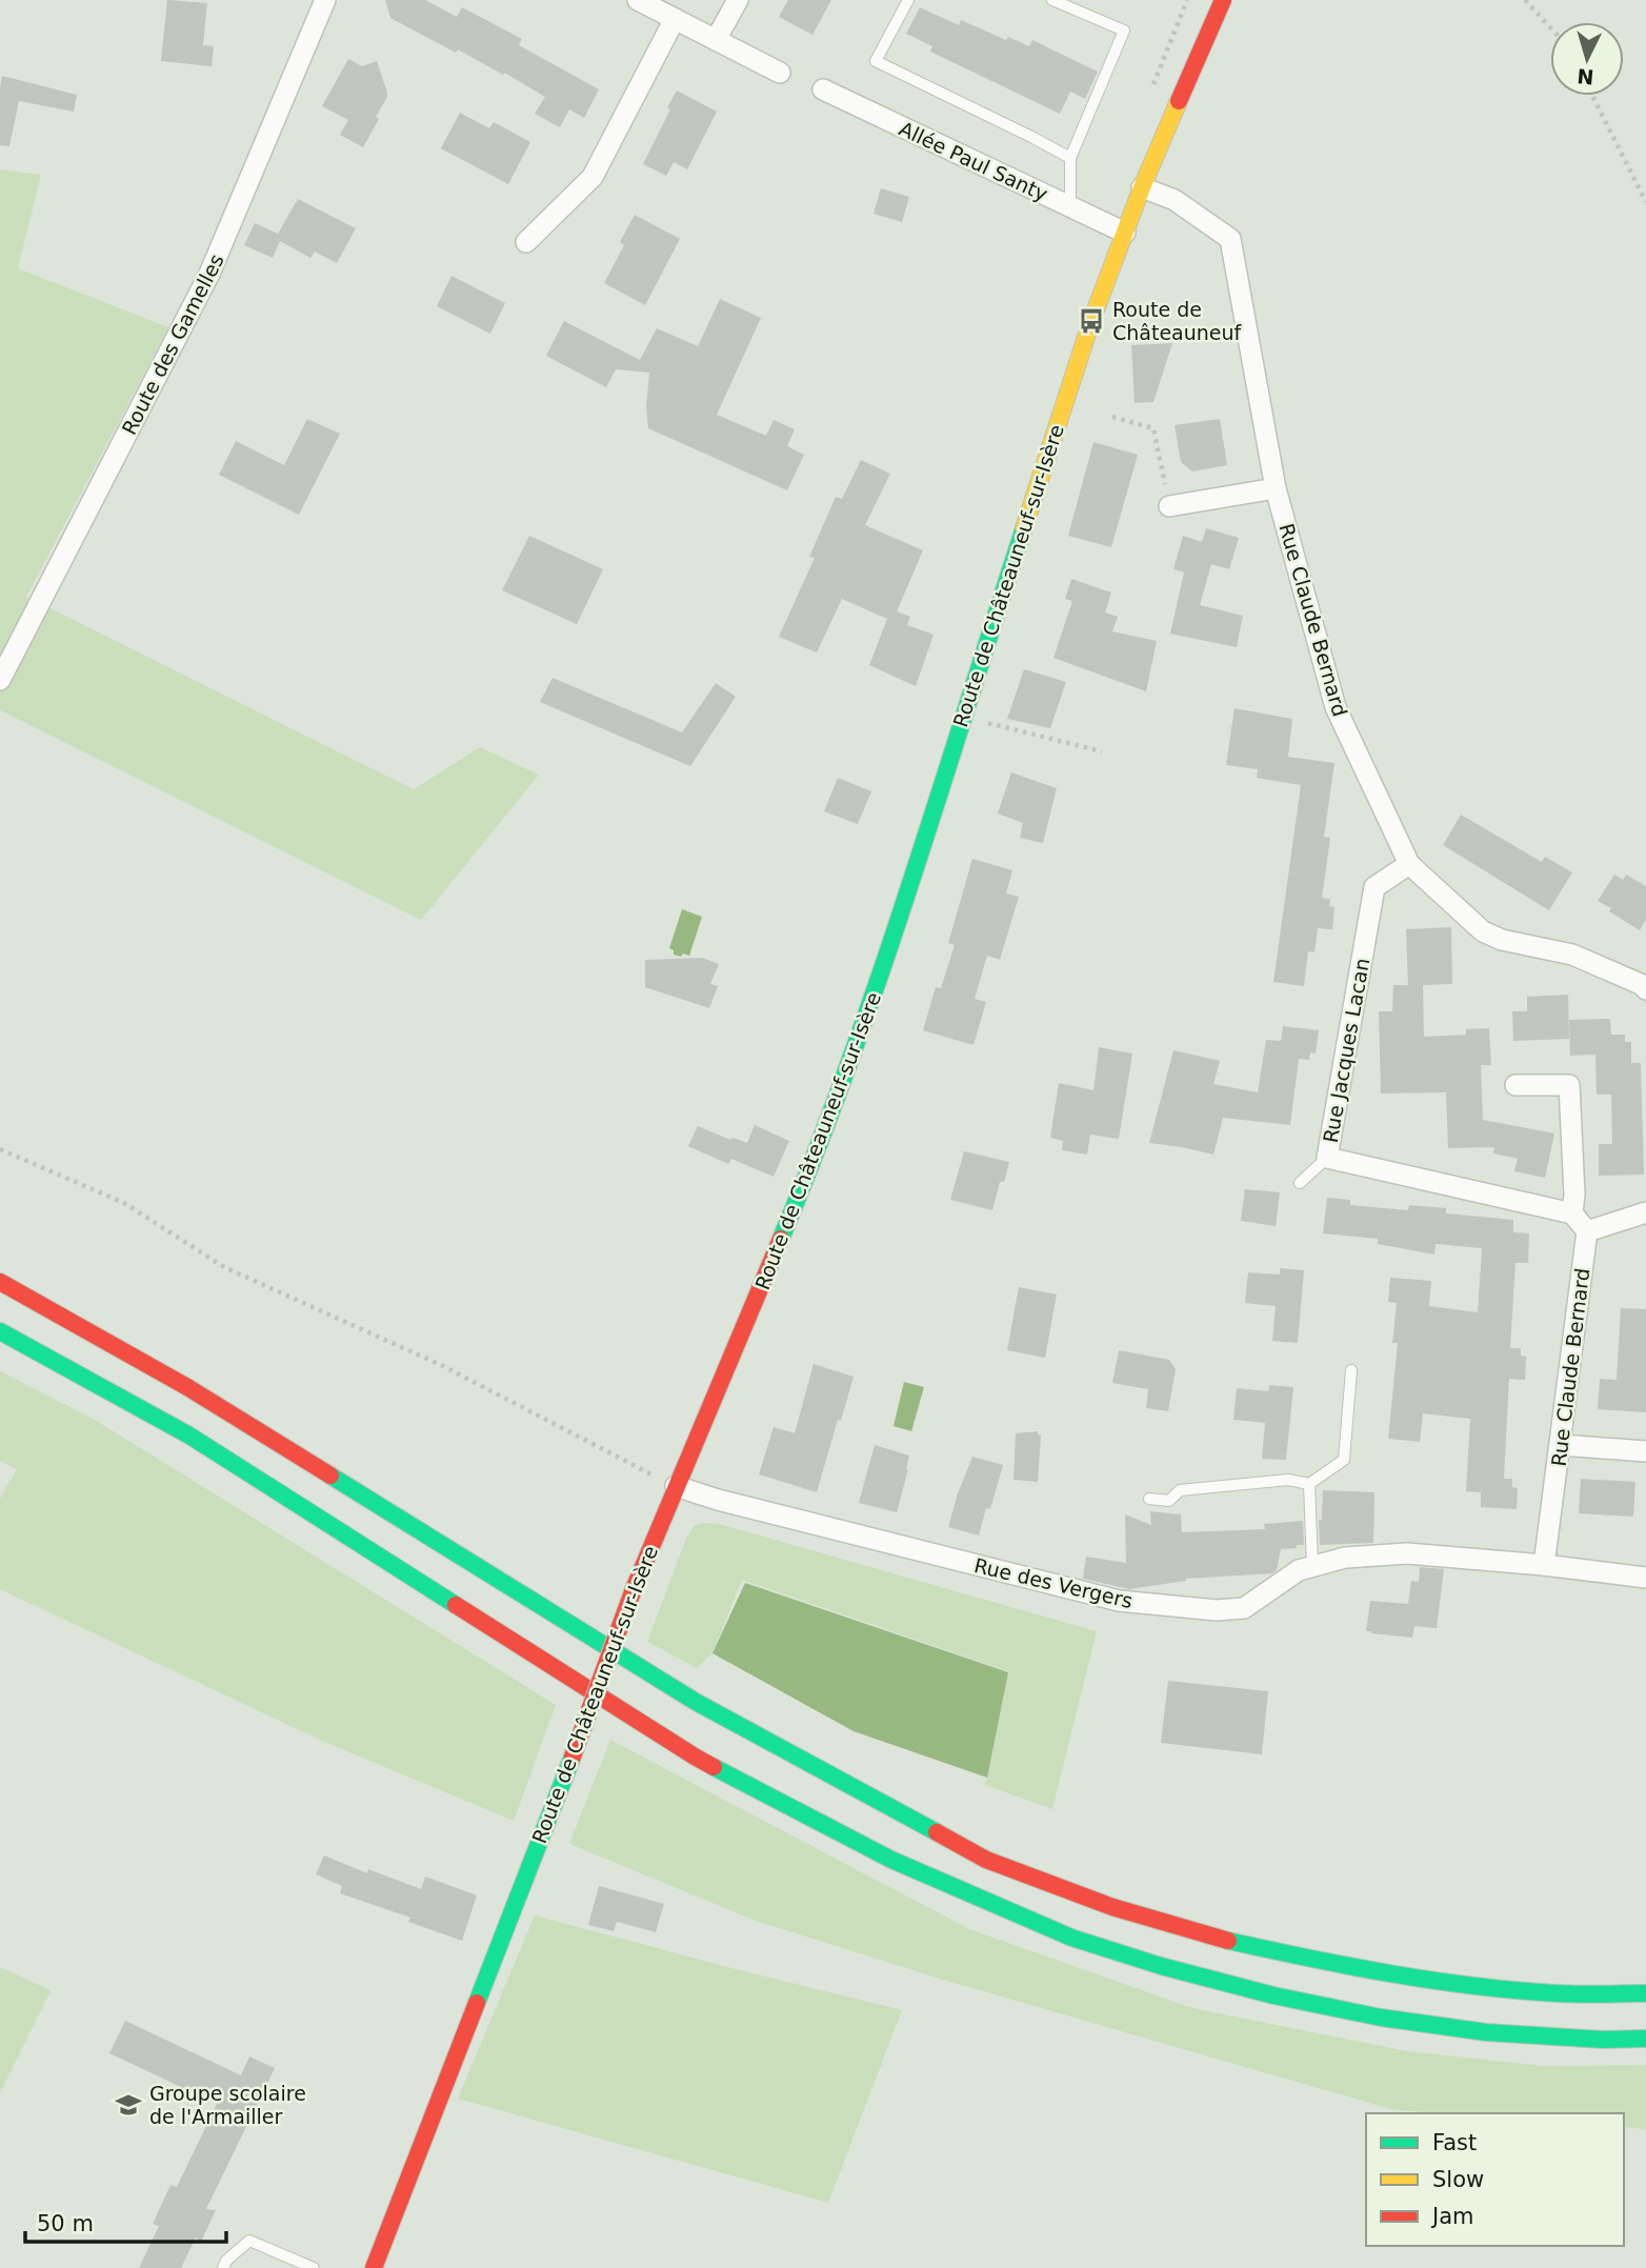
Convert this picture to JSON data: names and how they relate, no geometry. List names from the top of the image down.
{
  "streets": {
    "main road": ["Route de Châteauneuf-sur-Isère"],
    "street": [
      "Allée Paul Santy",
      "Route des Gamelles",
      "Rue Claude Bernard",
      "Rue Jacques Lacan",
      "Rue des Vergers"
    ]
  },
  "crossings": [
    ["Allée Paul Santy", "Route de Châteauneuf-sur-Isère"],
    ["Route de Châteauneuf-sur-Isère", "Rue Claude Bernard"],
    ["Route de Châteauneuf-sur-Isère", "Rue des Vergers"],
    ["Rue Claude Bernard", "Rue Jacques Lacan"],
    ["Rue Claude Bernard", "Rue des Vergers"]
  ],
  "places": {
    "bus stop": ["Route de Châteauneuf"],
    "school or university": ["Groupe scolaire de l'Armailler"]
  },
  "legend": ["Fast", "Slow", "Jam"],
  "scale_bar": "50 m",
  "north": "bottom"
}
